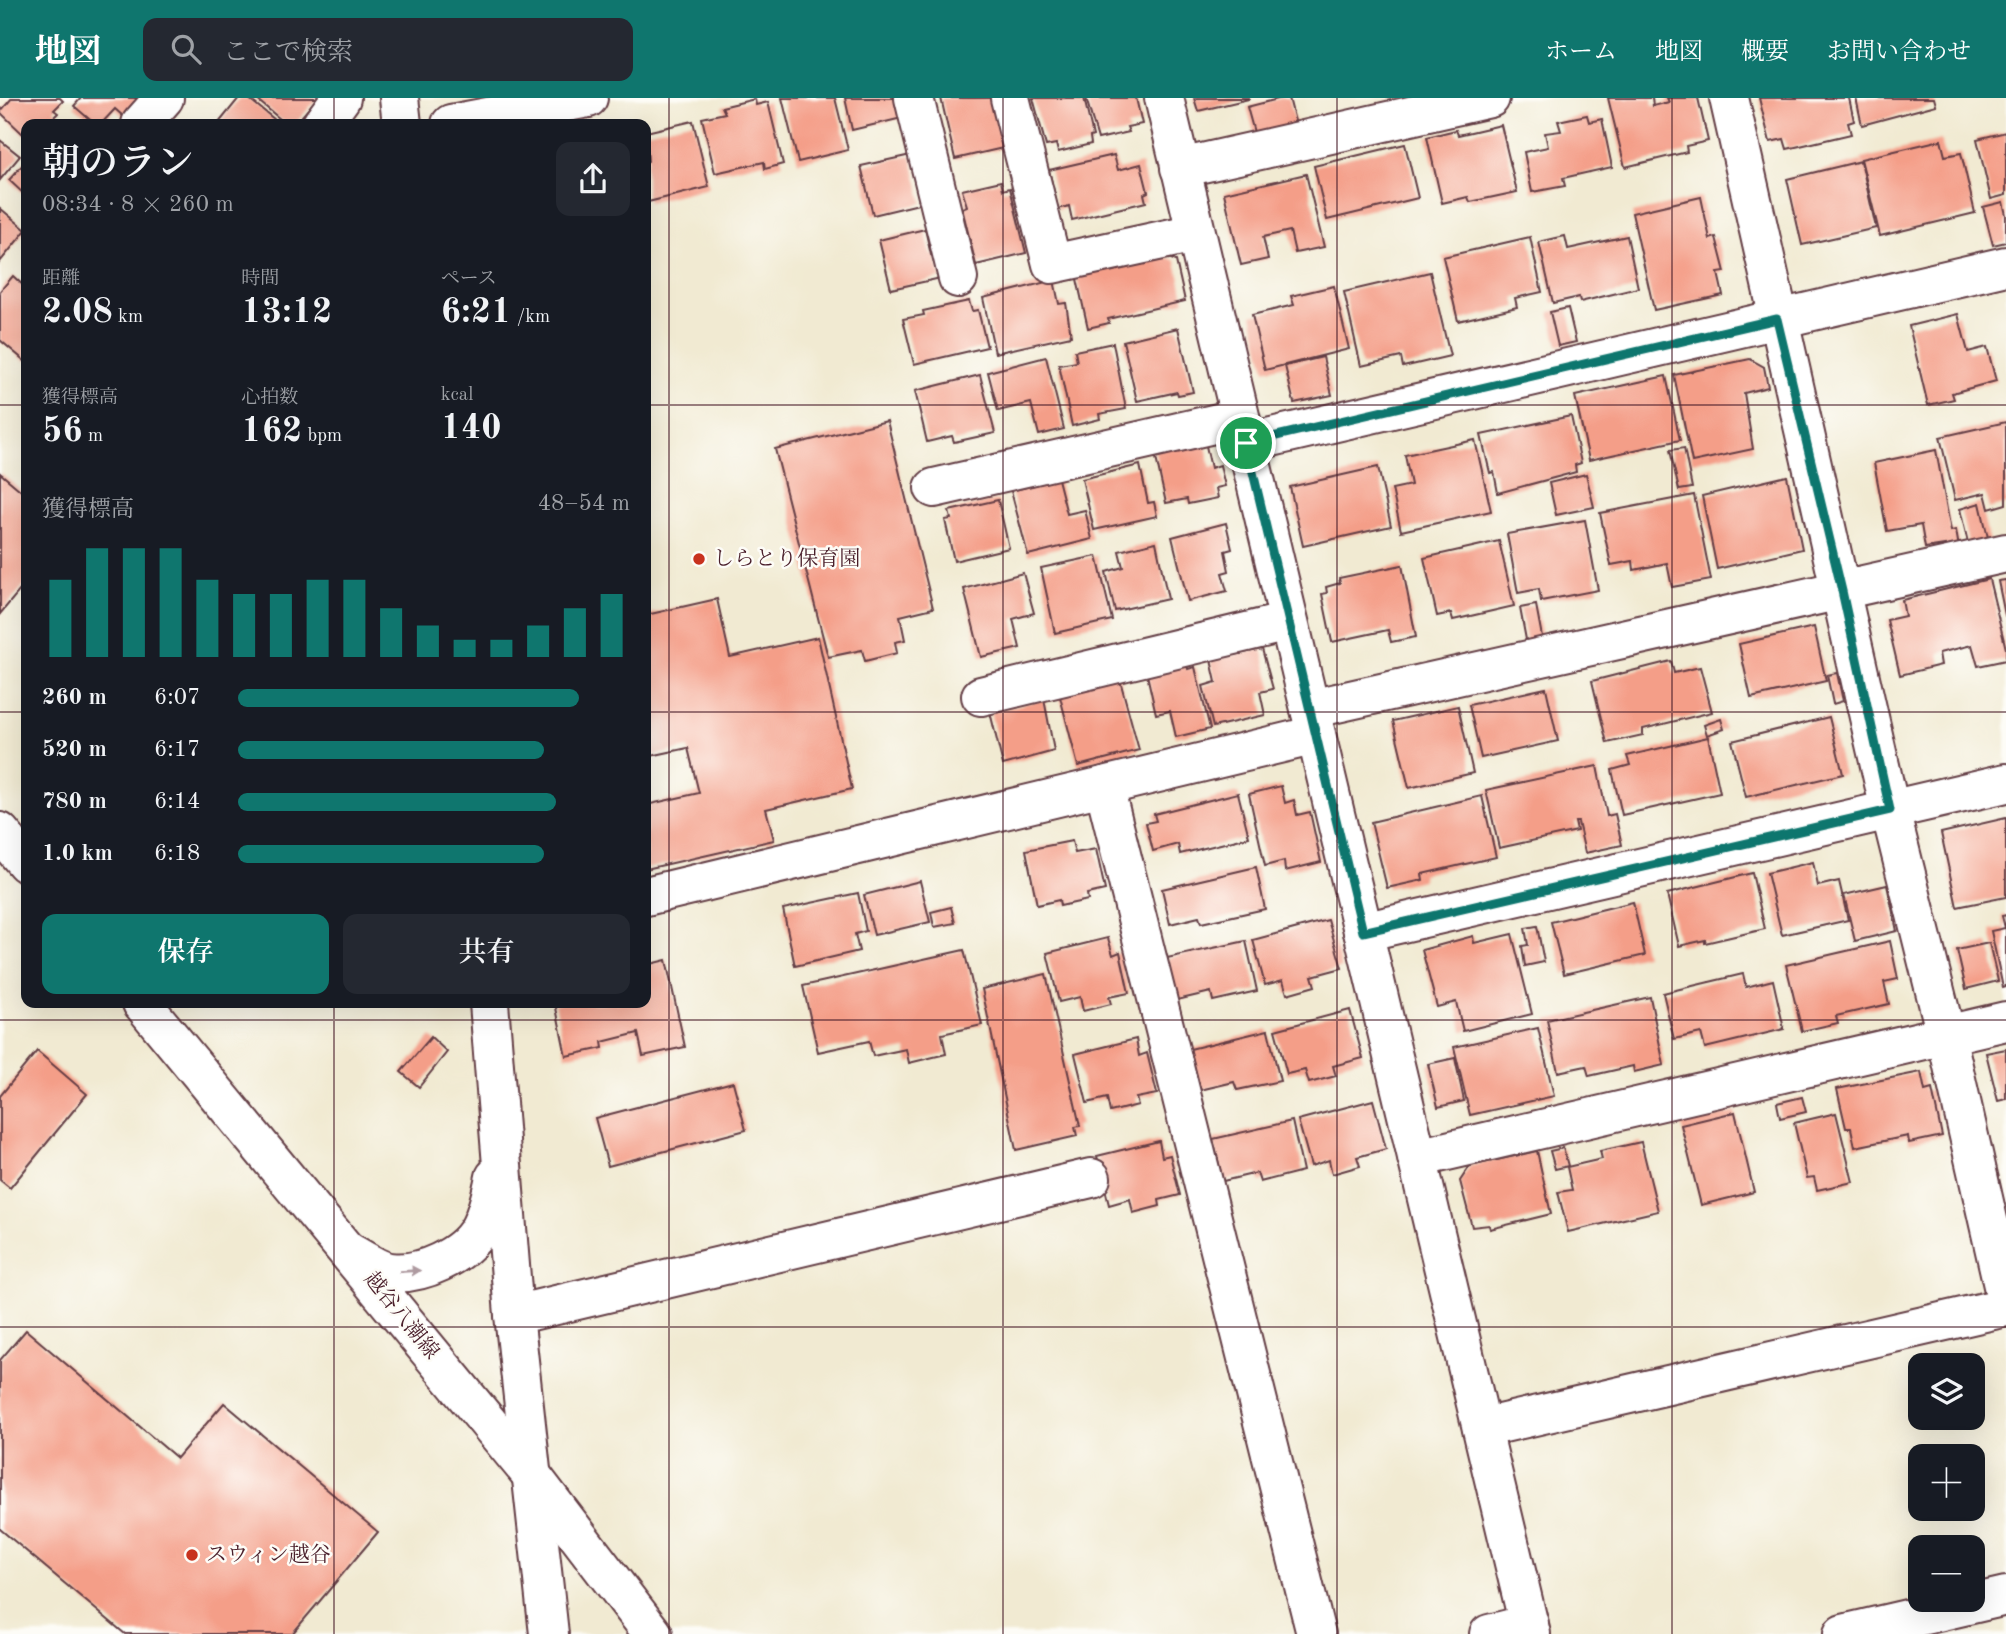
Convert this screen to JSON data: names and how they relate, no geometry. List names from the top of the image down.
{
  "streets": {
    "street": ["越谷八潮線"]
  },
  "places": ["しらとり保育園", "スウィン越谷"],
  "page": {
    "header": "地図",
    "search": "ここで検索",
    "nav": [
      "ホーム",
      "地図",
      "概要",
      "お問い合わせ"
    ],
    "heading": ["朝のラン", "08:34 · 8 × 260 m"],
    "stats": [
      ["距離", "2.08 km"],
      ["時間", "13:12"],
      ["ペース", "6:21 /km"],
      ["獲得標高", "56 m"],
      ["心拍数", "162 bpm"],
      ["kcal", "140"]
    ],
    "chart": ["獲得標高", "48–54 m"],
    "list": [
      {
        "name": "260 m",
        "note": "6:07"
      },
      {
        "name": "520 m",
        "note": "6:17"
      },
      {
        "name": "780 m",
        "note": "6:14"
      },
      {
        "name": "1.0 km",
        "note": "6:18"
      }
    ],
    "buttons": ["保存", "共有"],
    "map_buttons": ["+", "−"]
  }
}
